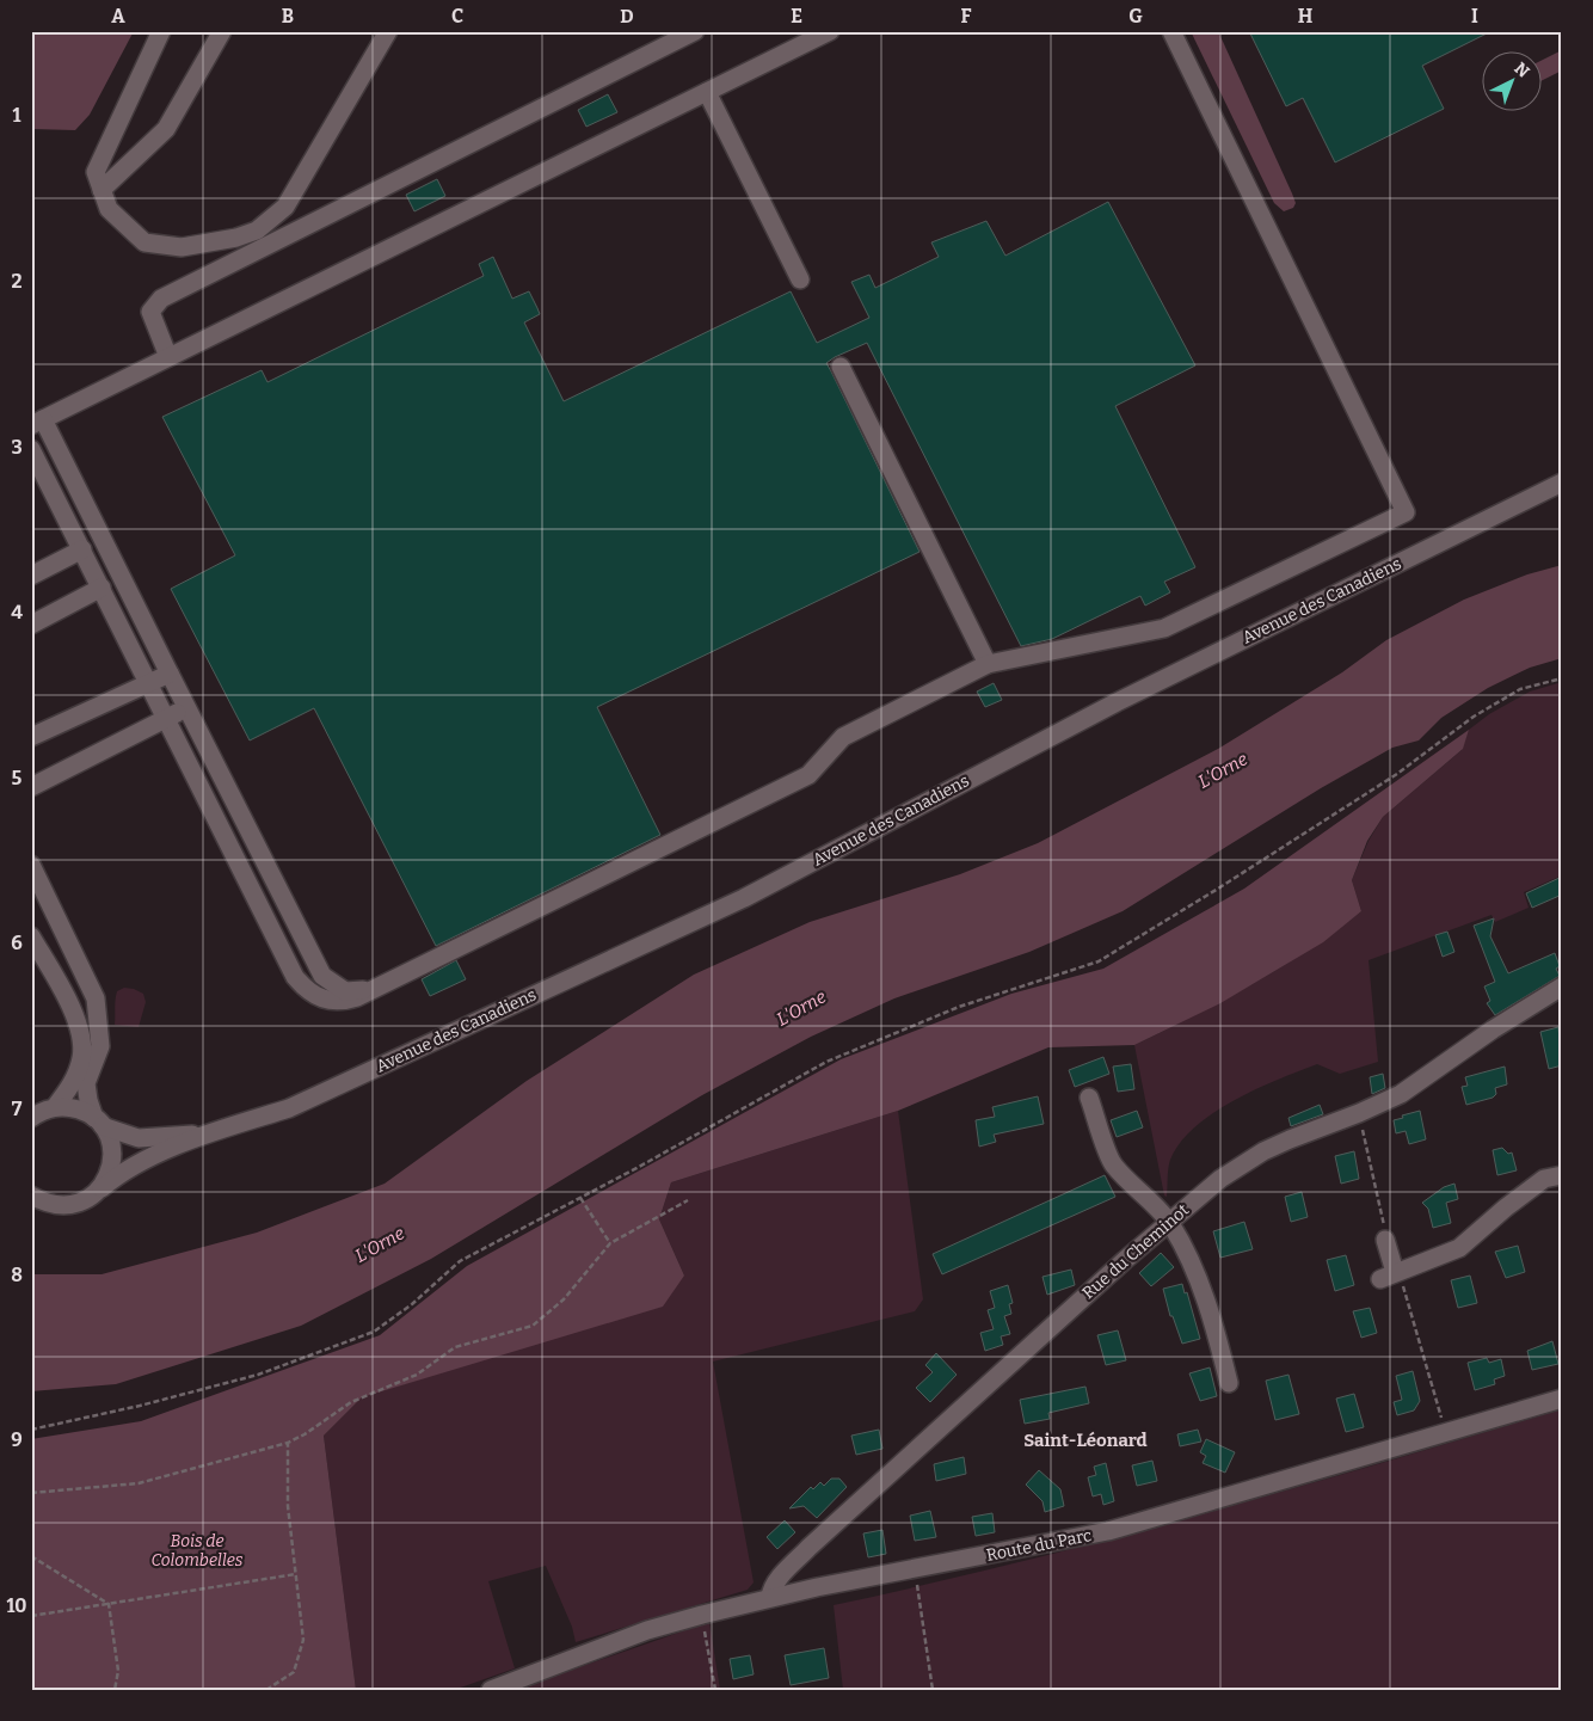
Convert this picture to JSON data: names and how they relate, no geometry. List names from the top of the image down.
{
  "streets": {
    "street": ["Avenue des Canadiens", "Rue du Cheminot", "Route du Parc"]
  },
  "crossings": [
    ["Rue du Cheminot", "Route du Parc"]
  ],
  "districts": ["Saint-Léonard"],
  "water": ["L'Orne"],
  "parks": ["Bois de Colombelles"],
  "north": "top right",
  "grid": {
    "columns": [
      "A",
      "B",
      "C",
      "D",
      "E",
      "F",
      "G",
      "H",
      "I"
    ],
    "rows": [
      "1",
      "2",
      "3",
      "4",
      "5",
      "6",
      "7",
      "8",
      "9",
      "10"
    ]
  }
}
